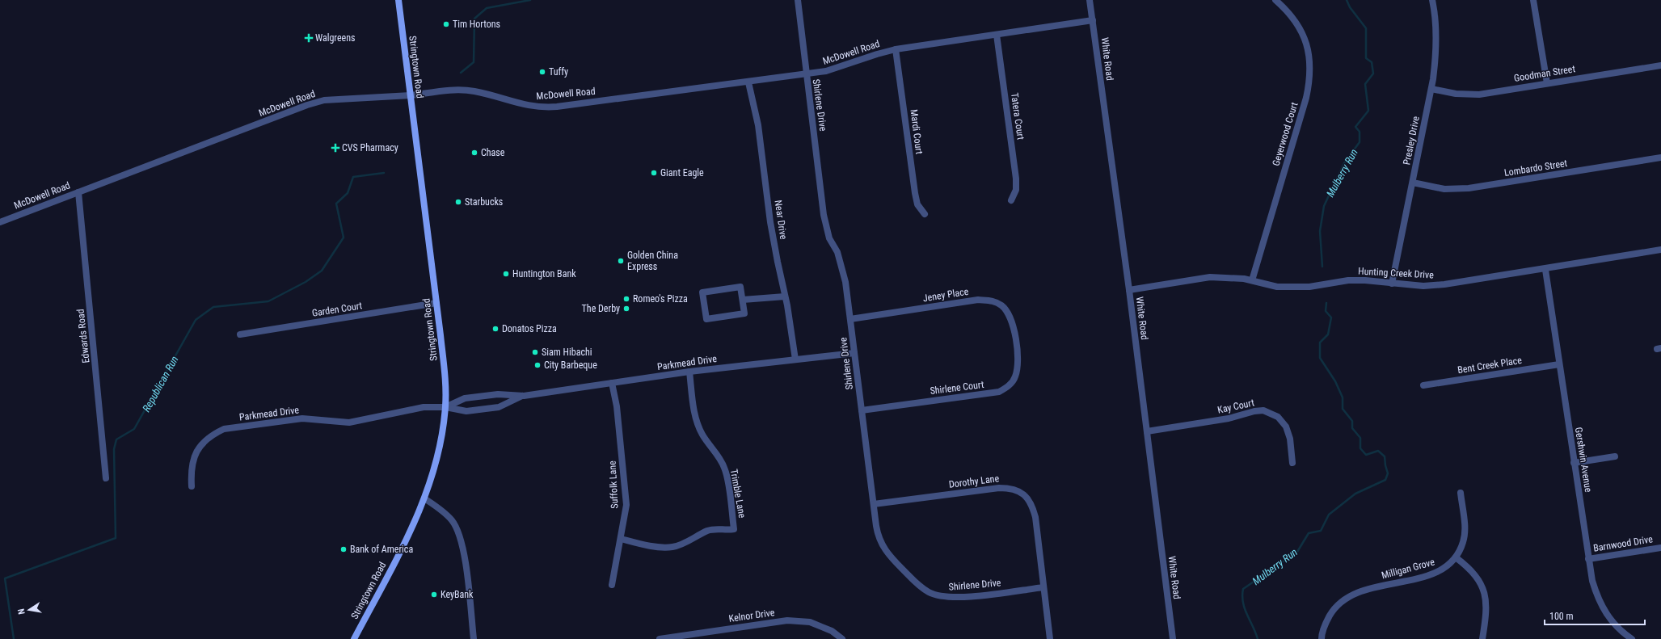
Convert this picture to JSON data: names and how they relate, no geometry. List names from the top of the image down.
{
  "streets": {
    "main road": ["Stringtown Road"],
    "street": [
      "McDowell Road",
      "White Road",
      "Goodman Street",
      "Shirlene Drive",
      "Tatera Court",
      "Mardi Court",
      "Geyerwood Court",
      "Presley Drive",
      "Lombardo Street",
      "Near Drive",
      "Hunting Creek Drive",
      "Jeney Place",
      "Garden Court",
      "Edwards Road",
      "Parkmead Drive",
      "Bent Creek Place",
      "Shirlene Court",
      "Kay Court",
      "Gershwin Avenue",
      "Dorothy Lane",
      "Suffolk Lane",
      "Trimble Lane",
      "Barnwood Drive",
      "Milligan Grove",
      "Kelnor Drive"
    ]
  },
  "crossings": [
    ["McDowell Road", "White Road"],
    ["McDowell Road", "Stringtown Road"],
    ["McDowell Road", "Shirlene Drive"],
    ["McDowell Road", "Tatera Court"],
    ["McDowell Road", "Mardi Court"],
    ["McDowell Road", "Near Drive"],
    ["McDowell Road", "Edwards Road"],
    ["White Road", "Hunting Creek Drive"],
    ["White Road", "Kay Court"],
    ["Stringtown Road", "Garden Court"],
    ["Stringtown Road", "Parkmead Drive"],
    ["Goodman Street", "Presley Drive"],
    ["Shirlene Drive", "Jeney Place"],
    ["Shirlene Drive", "Parkmead Drive"],
    ["Shirlene Drive", "Shirlene Court"],
    ["Shirlene Drive", "Dorothy Lane"],
    ["Geyerwood Court", "Hunting Creek Drive"],
    ["Presley Drive", "Lombardo Street"],
    ["Presley Drive", "Hunting Creek Drive"],
    ["Near Drive", "Parkmead Drive"],
    ["Hunting Creek Drive", "Gershwin Avenue"],
    ["Jeney Place", "Shirlene Court"],
    ["Parkmead Drive", "Suffolk Lane"],
    ["Parkmead Drive", "Trimble Lane"],
    ["Bent Creek Place", "Gershwin Avenue"],
    ["Gershwin Avenue", "Barnwood Drive"],
    ["Suffolk Lane", "Trimble Lane"]
  ],
  "water": ["Mulberry Run", "Republican Run"],
  "places": {
    "other": [
      "Tim Hortons",
      "Tuffy",
      "Chase",
      "Giant Eagle",
      "Starbucks",
      "Golden China Express",
      "Huntington Bank",
      "Romeo's Pizza",
      "The Derby",
      "Donatos Pizza",
      "Siam Hibachi",
      "City Barbeque",
      "Bank of America",
      "KeyBank"
    ],
    "health": ["Walgreens", "CVS Pharmacy"]
  },
  "scale_bar": "100 m",
  "north": "left"
}
